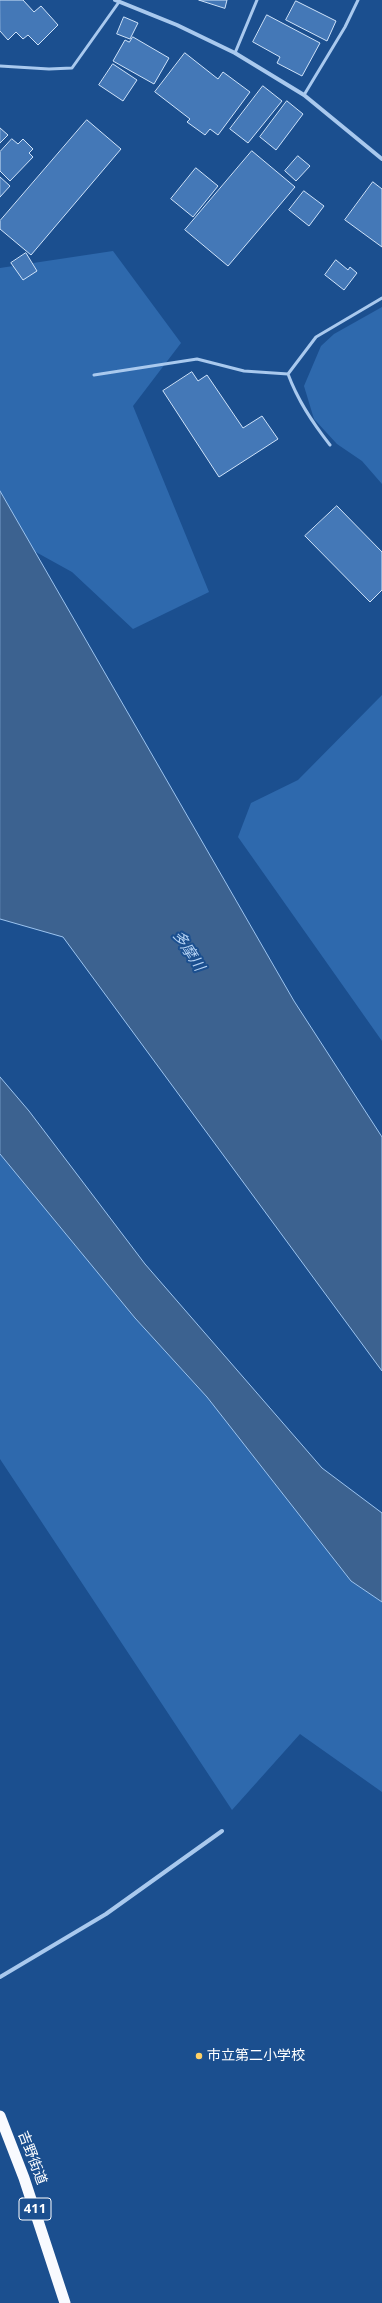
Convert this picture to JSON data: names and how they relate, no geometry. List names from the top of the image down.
{
  "streets": {
    "highway": ["吉野街道", "411"]
  },
  "water": ["多摩川"],
  "places": ["市立第二小学校"]
}
